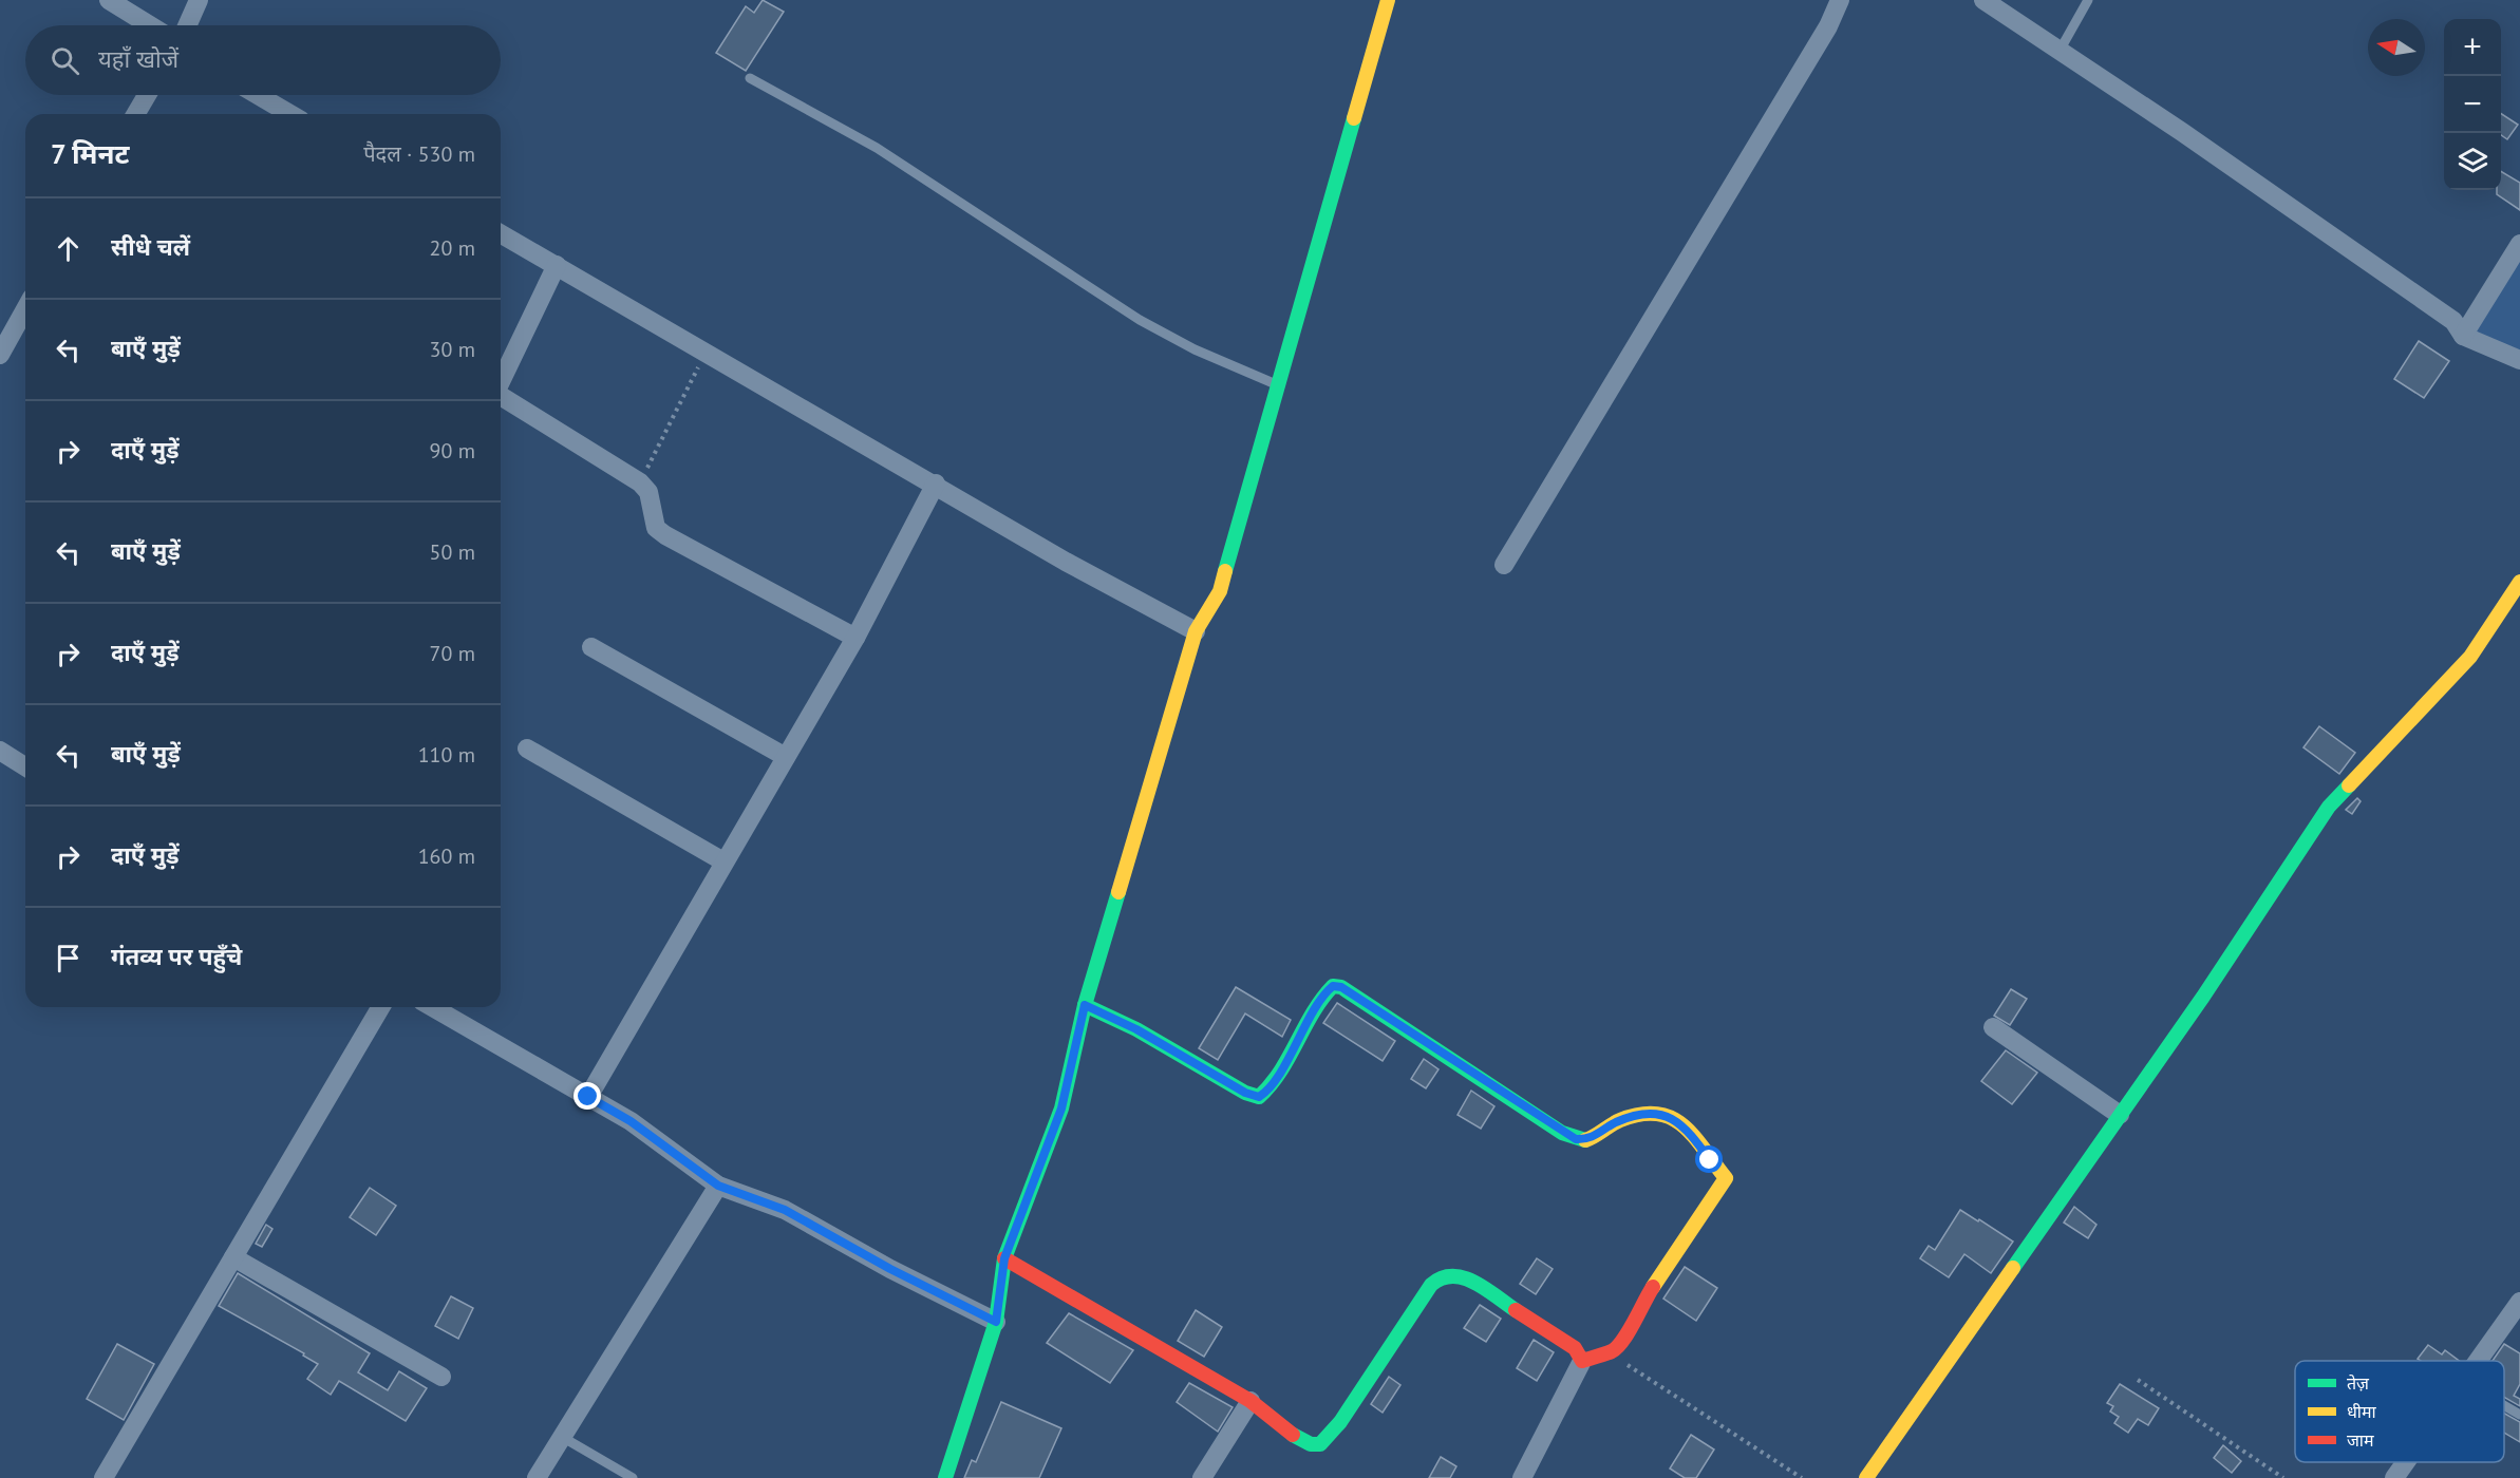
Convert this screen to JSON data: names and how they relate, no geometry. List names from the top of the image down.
{
  "legend": ["तेज़", "धीमा", "जाम"],
  "north": "left",
  "page": {
    "map_buttons": ["+", "−"],
    "search": "यहाँ खोजें",
    "heading": ["7 मिनट", "पैदल · 530 m"],
    "list": [
      ["सीधे चलें", "20 m"],
      ["बाएँ मुड़ें", "30 m"],
      ["दाएँ मुड़ें", "90 m"],
      ["बाएँ मुड़ें", "50 m"],
      ["दाएँ मुड़ें", "70 m"],
      ["बाएँ मुड़ें", "110 m"],
      ["दाएँ मुड़ें", "160 m"],
      "गंतव्य पर पहुँचे"
    ]
  }
}
